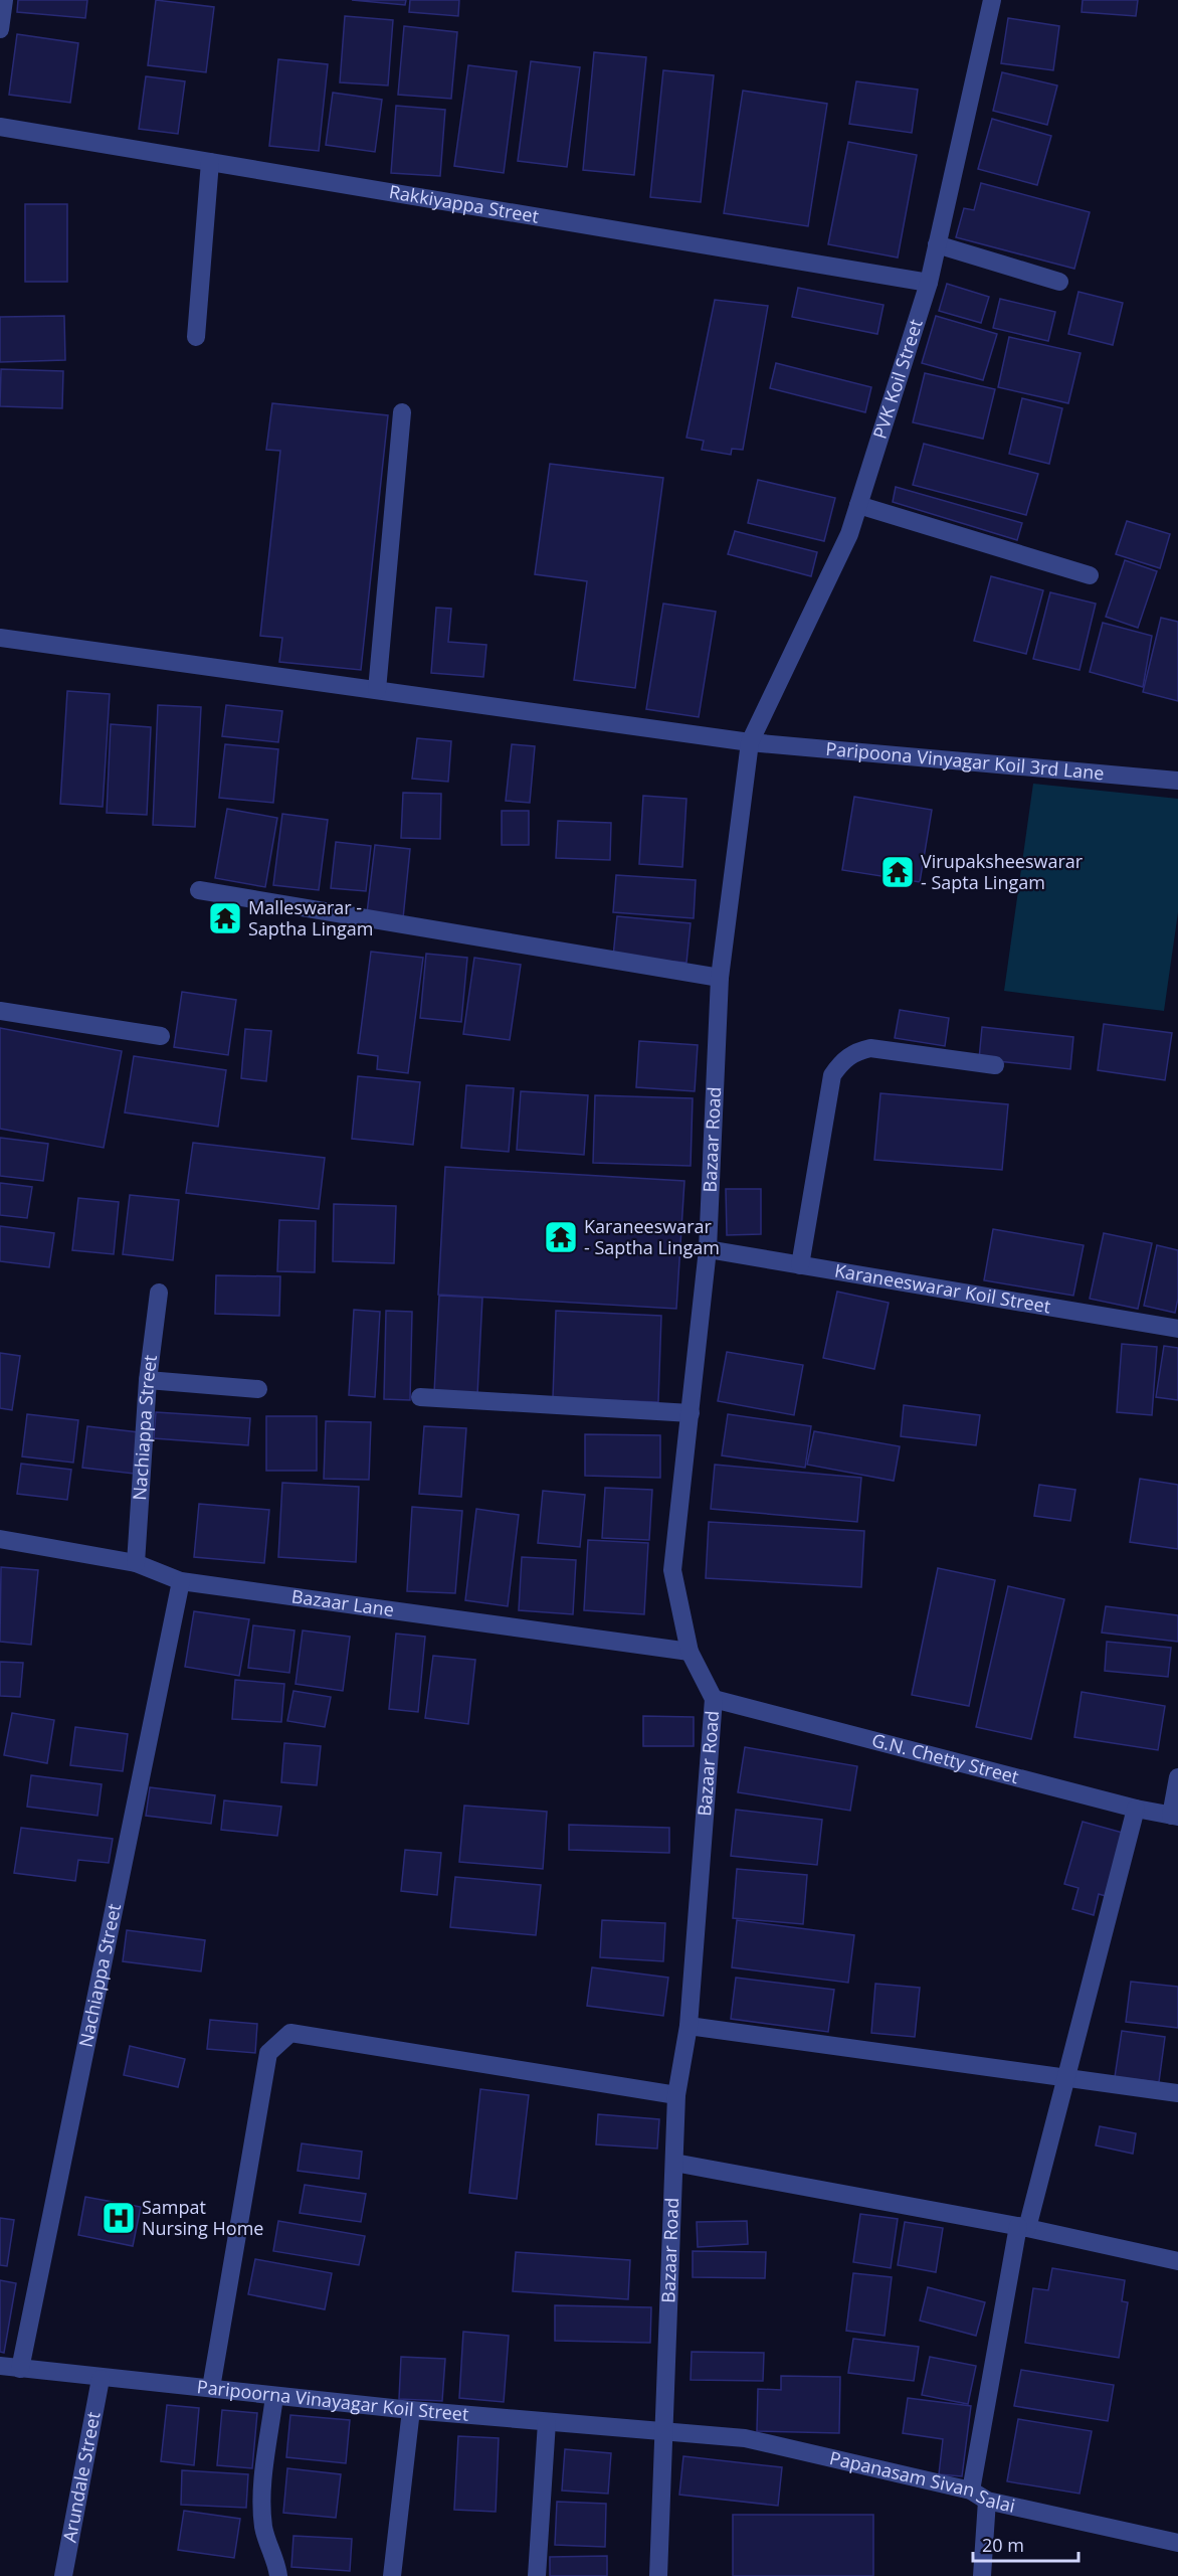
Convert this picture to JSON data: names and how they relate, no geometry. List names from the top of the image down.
{
  "streets": {
    "street": [
      "Rakkiyappa Street",
      "PVK Koil Street",
      "Paripoona Vinyagar Koil 3rd Lane",
      "Bazaar Road",
      "Karaneeswarar Koil Street",
      "Nachiappa Street",
      "Bazaar Lane",
      "G.N. Chetty Street",
      "Paripoorna Vinayagar Koil Street",
      "Arundale Street",
      "Papanasam Sivan Salai"
    ]
  },
  "crossings": [
    ["Rakkiyappa Street", "PVK Koil Street"],
    ["PVK Koil Street", "Paripoona Vinyagar Koil 3rd Lane"],
    ["PVK Koil Street", "Bazaar Road"],
    ["Paripoona Vinyagar Koil 3rd Lane", "Bazaar Road"],
    ["Bazaar Road", "Karaneeswarar Koil Street"],
    ["Bazaar Road", "Bazaar Lane"],
    ["Bazaar Road", "G.N. Chetty Street"],
    ["Bazaar Road", "Paripoorna Vinayagar Koil Street"],
    ["Bazaar Road", "Papanasam Sivan Salai"],
    ["Nachiappa Street", "Bazaar Lane"],
    ["Nachiappa Street", "Paripoorna Vinayagar Koil Street"],
    ["Paripoorna Vinayagar Koil Street", "Arundale Street"],
    ["Paripoorna Vinayagar Koil Street", "Papanasam Sivan Salai"]
  ],
  "places": {
    "temple": ["Virupaksheeswarar - Sapta Lingam", "Malleswarar - Saptha Lingam", "Karaneeswarar - Saptha Lingam"],
    "hospital": ["Sampat Nursing Home"]
  },
  "scale_bar": "20 m"
}
